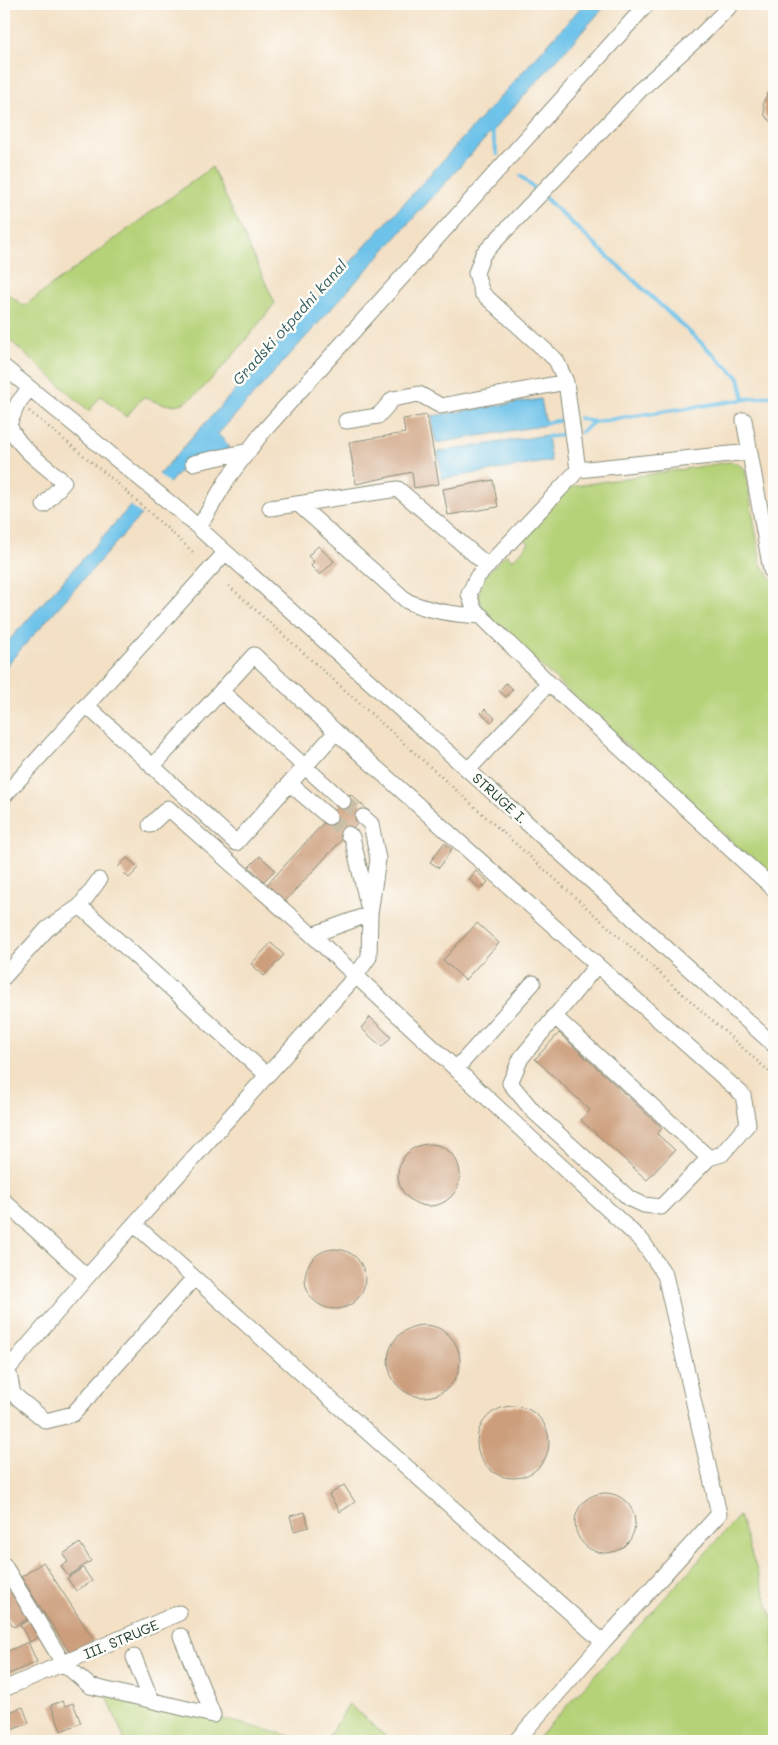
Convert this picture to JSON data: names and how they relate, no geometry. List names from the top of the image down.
{
  "streets": {
    "street": ["STRUGE I.", "III. STRUGE"]
  },
  "water": ["Gradski otpadni kanal"]
}
